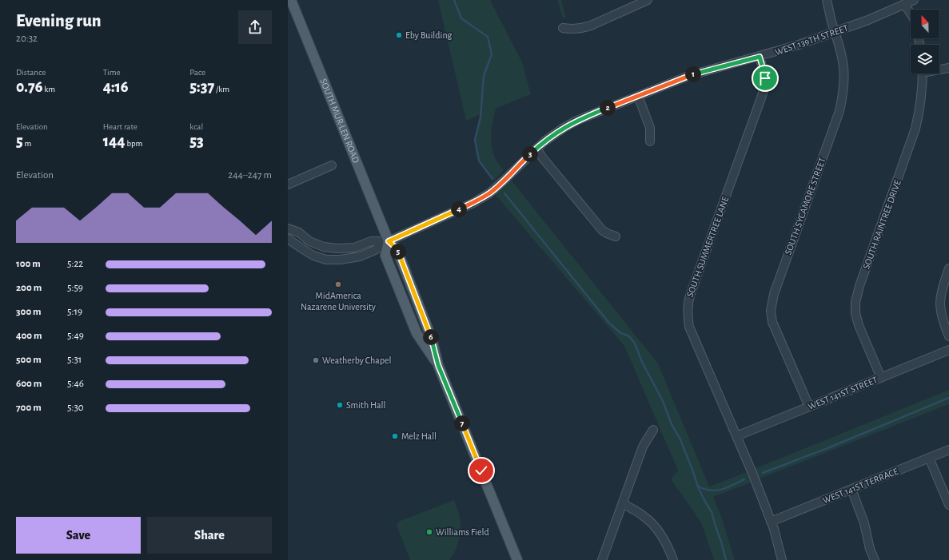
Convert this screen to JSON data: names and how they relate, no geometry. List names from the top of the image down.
{
  "streets": {
    "main road": ["SOUTH MUR-LEN ROAD"],
    "street": [
      "WEST 139TH STREET",
      "SOUTH SYCAMORE STREET",
      "SOUTH RAINTREE DRIVE",
      "SOUTH SUMMERTREE LANE",
      "WEST 141ST STREET",
      "WEST 141ST TERRACE"
    ]
  },
  "crossings": [
    ["WEST 139TH STREET", "SOUTH MUR-LEN ROAD"],
    ["WEST 139TH STREET", "SOUTH SYCAMORE STREET"],
    ["WEST 139TH STREET", "SOUTH SUMMERTREE LANE"],
    ["SOUTH SYCAMORE STREET", "WEST 141ST STREET"],
    ["SOUTH RAINTREE DRIVE", "WEST 141ST STREET"],
    ["SOUTH SUMMERTREE LANE", "WEST 141ST STREET"],
    ["SOUTH SUMMERTREE LANE", "WEST 141ST TERRACE"]
  ],
  "places": [
    "Eby Building",
    "MidAmerica Nazarene University",
    "Weatherby Chapel",
    "Smith Hall",
    "Melz Hall",
    "Williams Field"
  ],
  "north": "top",
  "page": {
    "heading": ["Evening run", "20:32"],
    "stats": [
      ["Distance", "0.76 km"],
      ["Time", "4:16"],
      ["Pace", "5:37 /km"],
      ["Elevation", "5 m"],
      ["Heart rate", "144 bpm"],
      ["kcal", "53"]
    ],
    "pins": [
      "1",
      "2",
      "3",
      "4",
      "5",
      "6",
      "7"
    ],
    "chart": ["Elevation", "244–247 m"],
    "list": [
      {
        "name": "100 m",
        "note": "5:22"
      },
      {
        "name": "200 m",
        "note": "5:59"
      },
      {
        "name": "300 m",
        "note": "5:19"
      },
      {
        "name": "400 m",
        "note": "5:49"
      },
      {
        "name": "500 m",
        "note": "5:31"
      },
      {
        "name": "600 m",
        "note": "5:46"
      },
      {
        "name": "700 m",
        "note": "5:30"
      }
    ],
    "buttons": ["Save", "Share"]
  }
}
